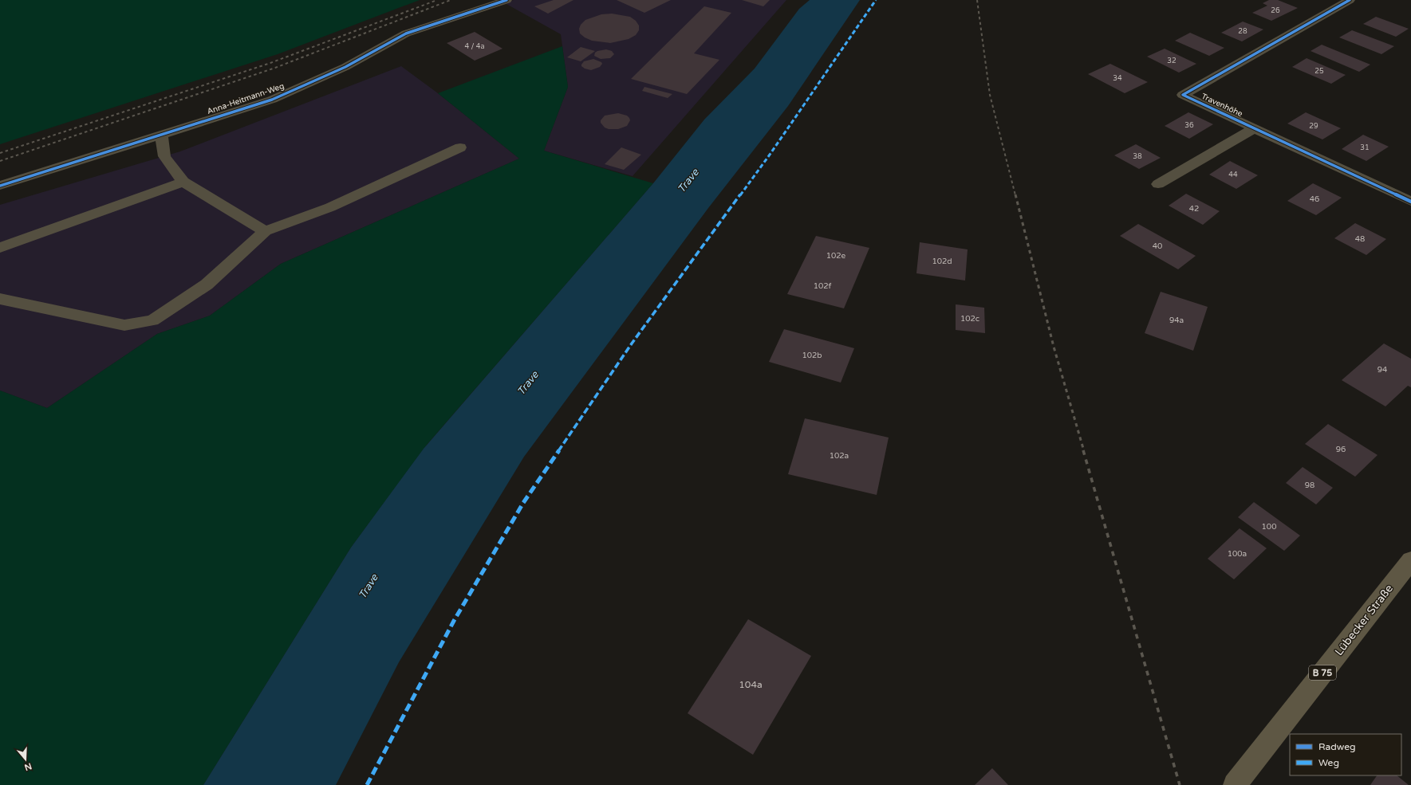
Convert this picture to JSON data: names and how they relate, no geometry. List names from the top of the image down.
{
  "streets": {
    "main road": ["Lübecker Straße", "B 75"],
    "street": ["Anna-Heitmann-Weg", "Travenhöhe"]
  },
  "water": ["Trave"],
  "house_numbers": [
    "26",
    "28",
    "4 / 4a",
    "32",
    "25",
    "34",
    "36",
    "29",
    "31",
    "38",
    "44",
    "46",
    "42",
    "48",
    "40",
    "102e",
    "102d",
    "102f",
    "102c",
    "94a",
    "102b",
    "94",
    "96",
    "102a",
    "98",
    "100",
    "100a",
    "104a"
  ],
  "legend": ["Radweg", "Weg"],
  "north": "bottom"
}
